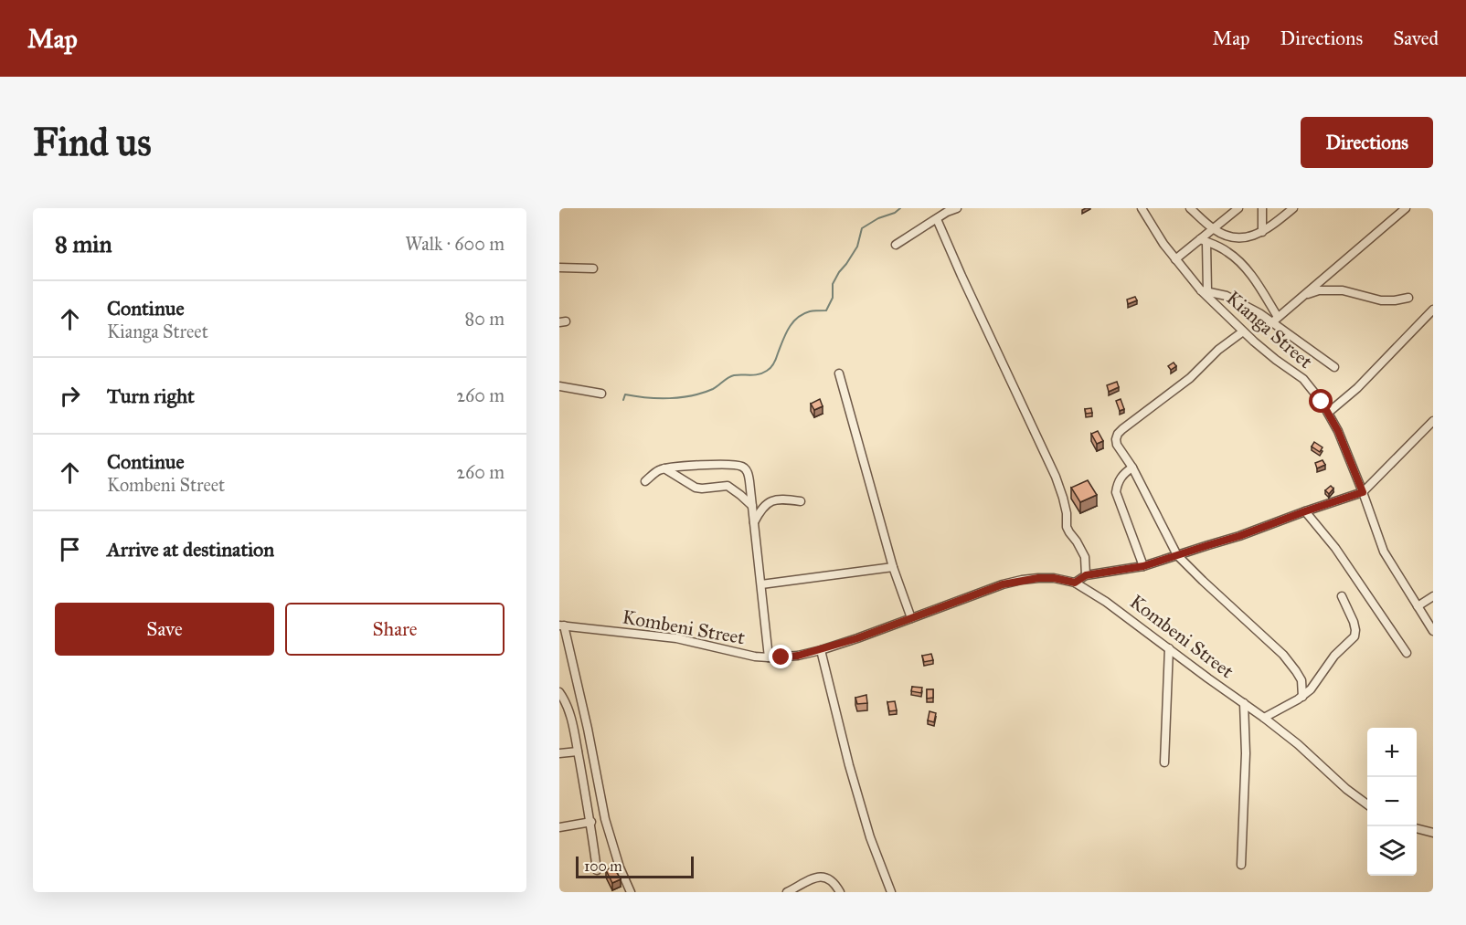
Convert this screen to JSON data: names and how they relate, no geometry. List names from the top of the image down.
{
  "streets": {
    "street": ["Kianga Street", "Kombeni Street"]
  },
  "scale_bar": "100 m",
  "page": {
    "header": "Map",
    "nav": ["Map", "Directions", "Saved"],
    "buttons": [
      "Directions",
      ["Save", "Share"]
    ],
    "title": "Find us",
    "heading": ["8 min", "Walk · 600 m"],
    "list": [
      ["Continue", "Kianga Street", "80 m"],
      ["Turn right", "260 m"],
      ["Continue", "Kombeni Street", "260 m"],
      "Arrive at destination"
    ],
    "map_buttons": ["+", "−"],
    "scale": "100 m"
  }
}
